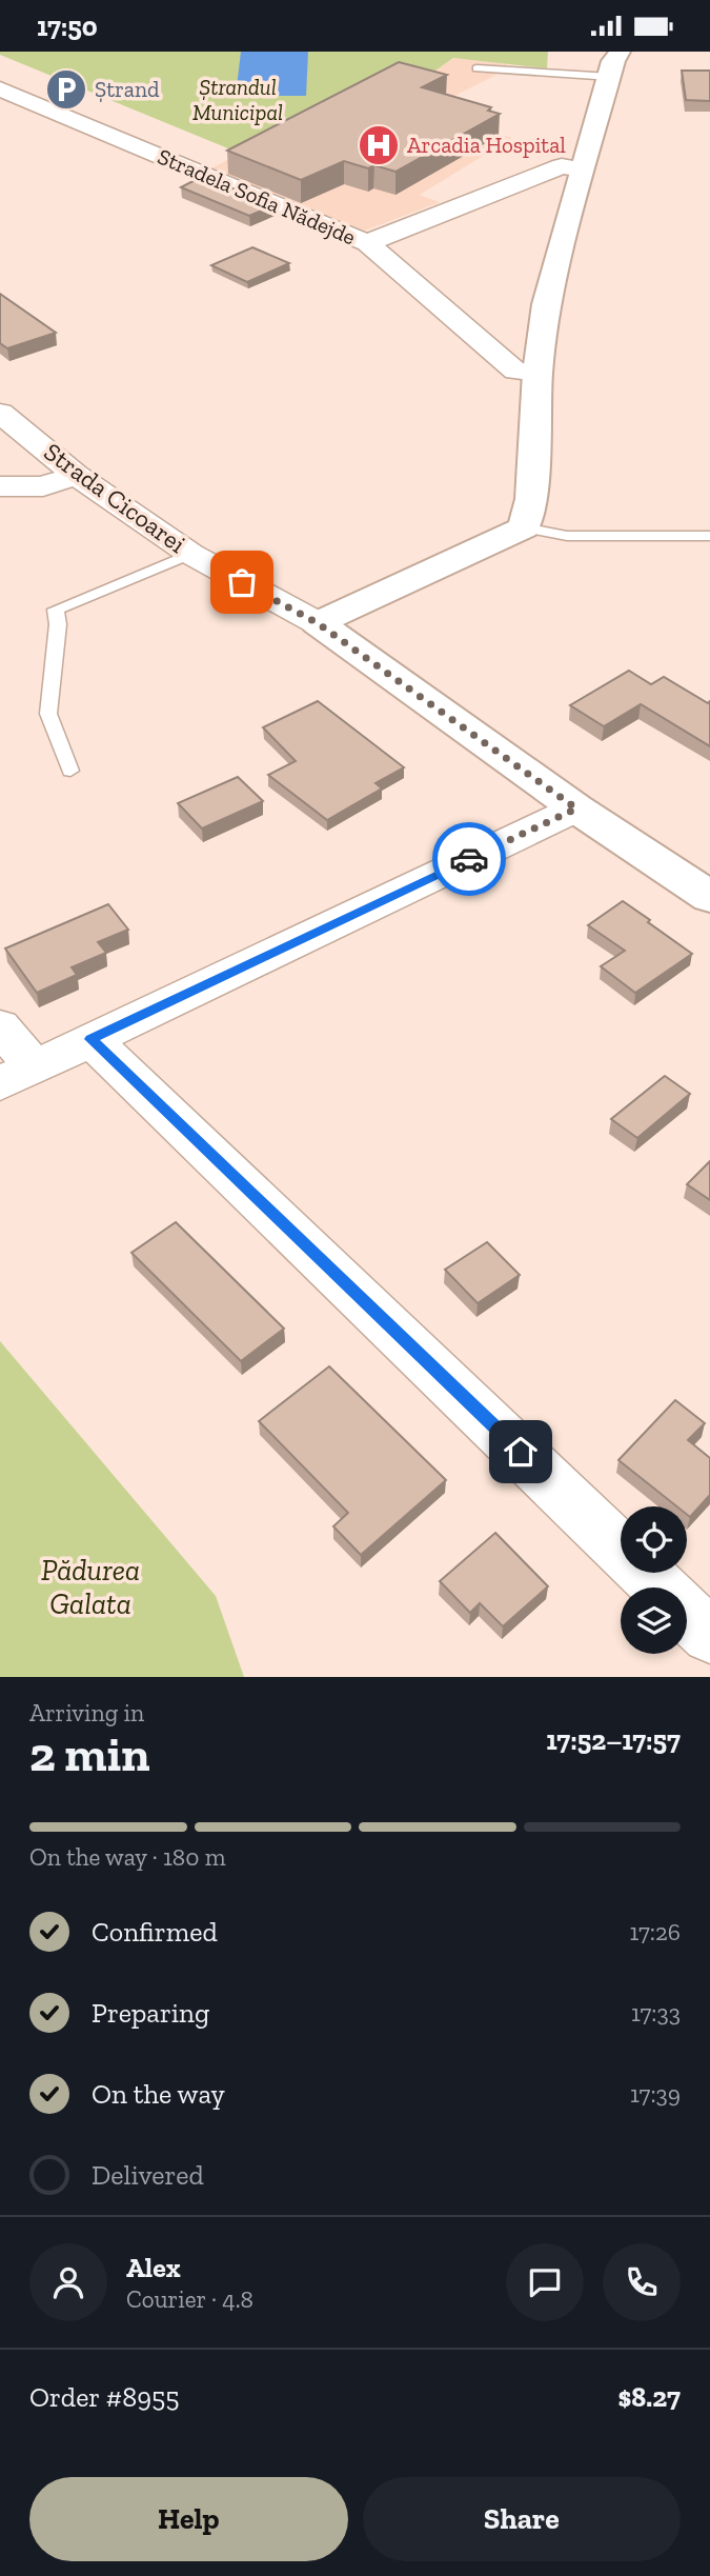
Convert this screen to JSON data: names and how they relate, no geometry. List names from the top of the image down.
{
  "streets": {
    "street": ["Stradela Sofia Nădejde", "Strada Cicoarei"]
  },
  "parks": ["Ștrandul Municipal", "Pădurea Galata"],
  "places": {
    "parking": ["Ștrand"],
    "hospital": ["Arcadia Hospital"]
  },
  "page": {
    "status": "17:50",
    "heading": ["2 min", "Arriving in", "17:52–17:57"],
    "panel": [
      "Alex",
      "Courier · 4.8",
      "Order #8955",
      "$8.27"
    ],
    "bar": "On the way · 180 m",
    "list": [
      ["Confirmed", "17:26"],
      ["Preparing", "17:33"],
      ["On the way", "17:39"],
      "Delivered"
    ],
    "buttons": ["Help", "Share"]
  }
}
